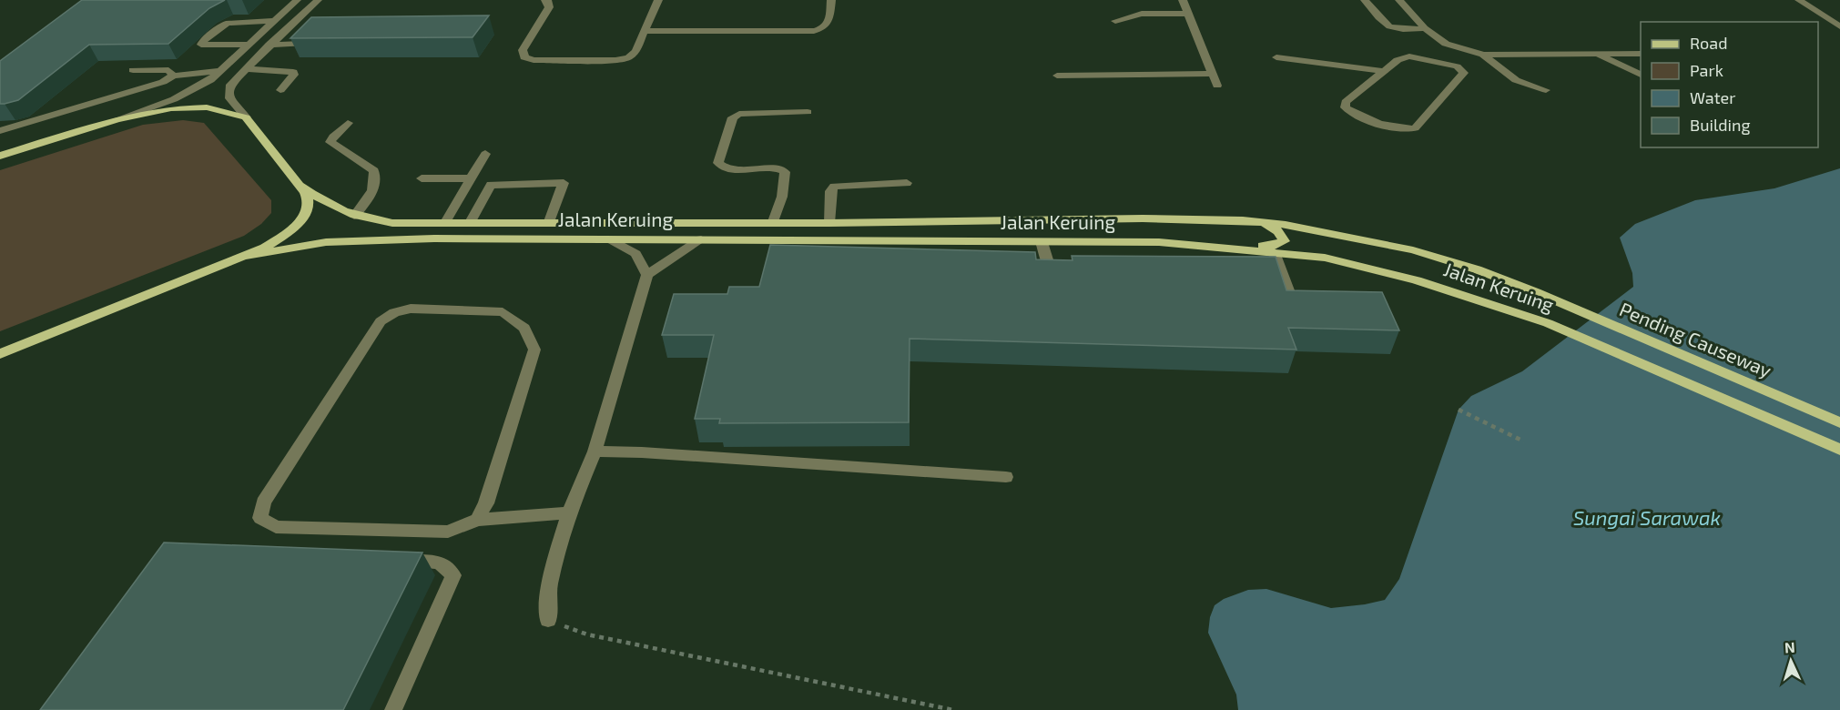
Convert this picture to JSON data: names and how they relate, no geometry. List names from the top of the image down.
{
  "streets": {
    "main road": ["Jalan Keruing", "Pending Causeway"]
  },
  "crossings": [
    ["Jalan Keruing", "Pending Causeway"]
  ],
  "water": ["Sungai Sarawak"],
  "legend": [
    "Road",
    "Park",
    "Water",
    "Building"
  ],
  "north": "top"
}
